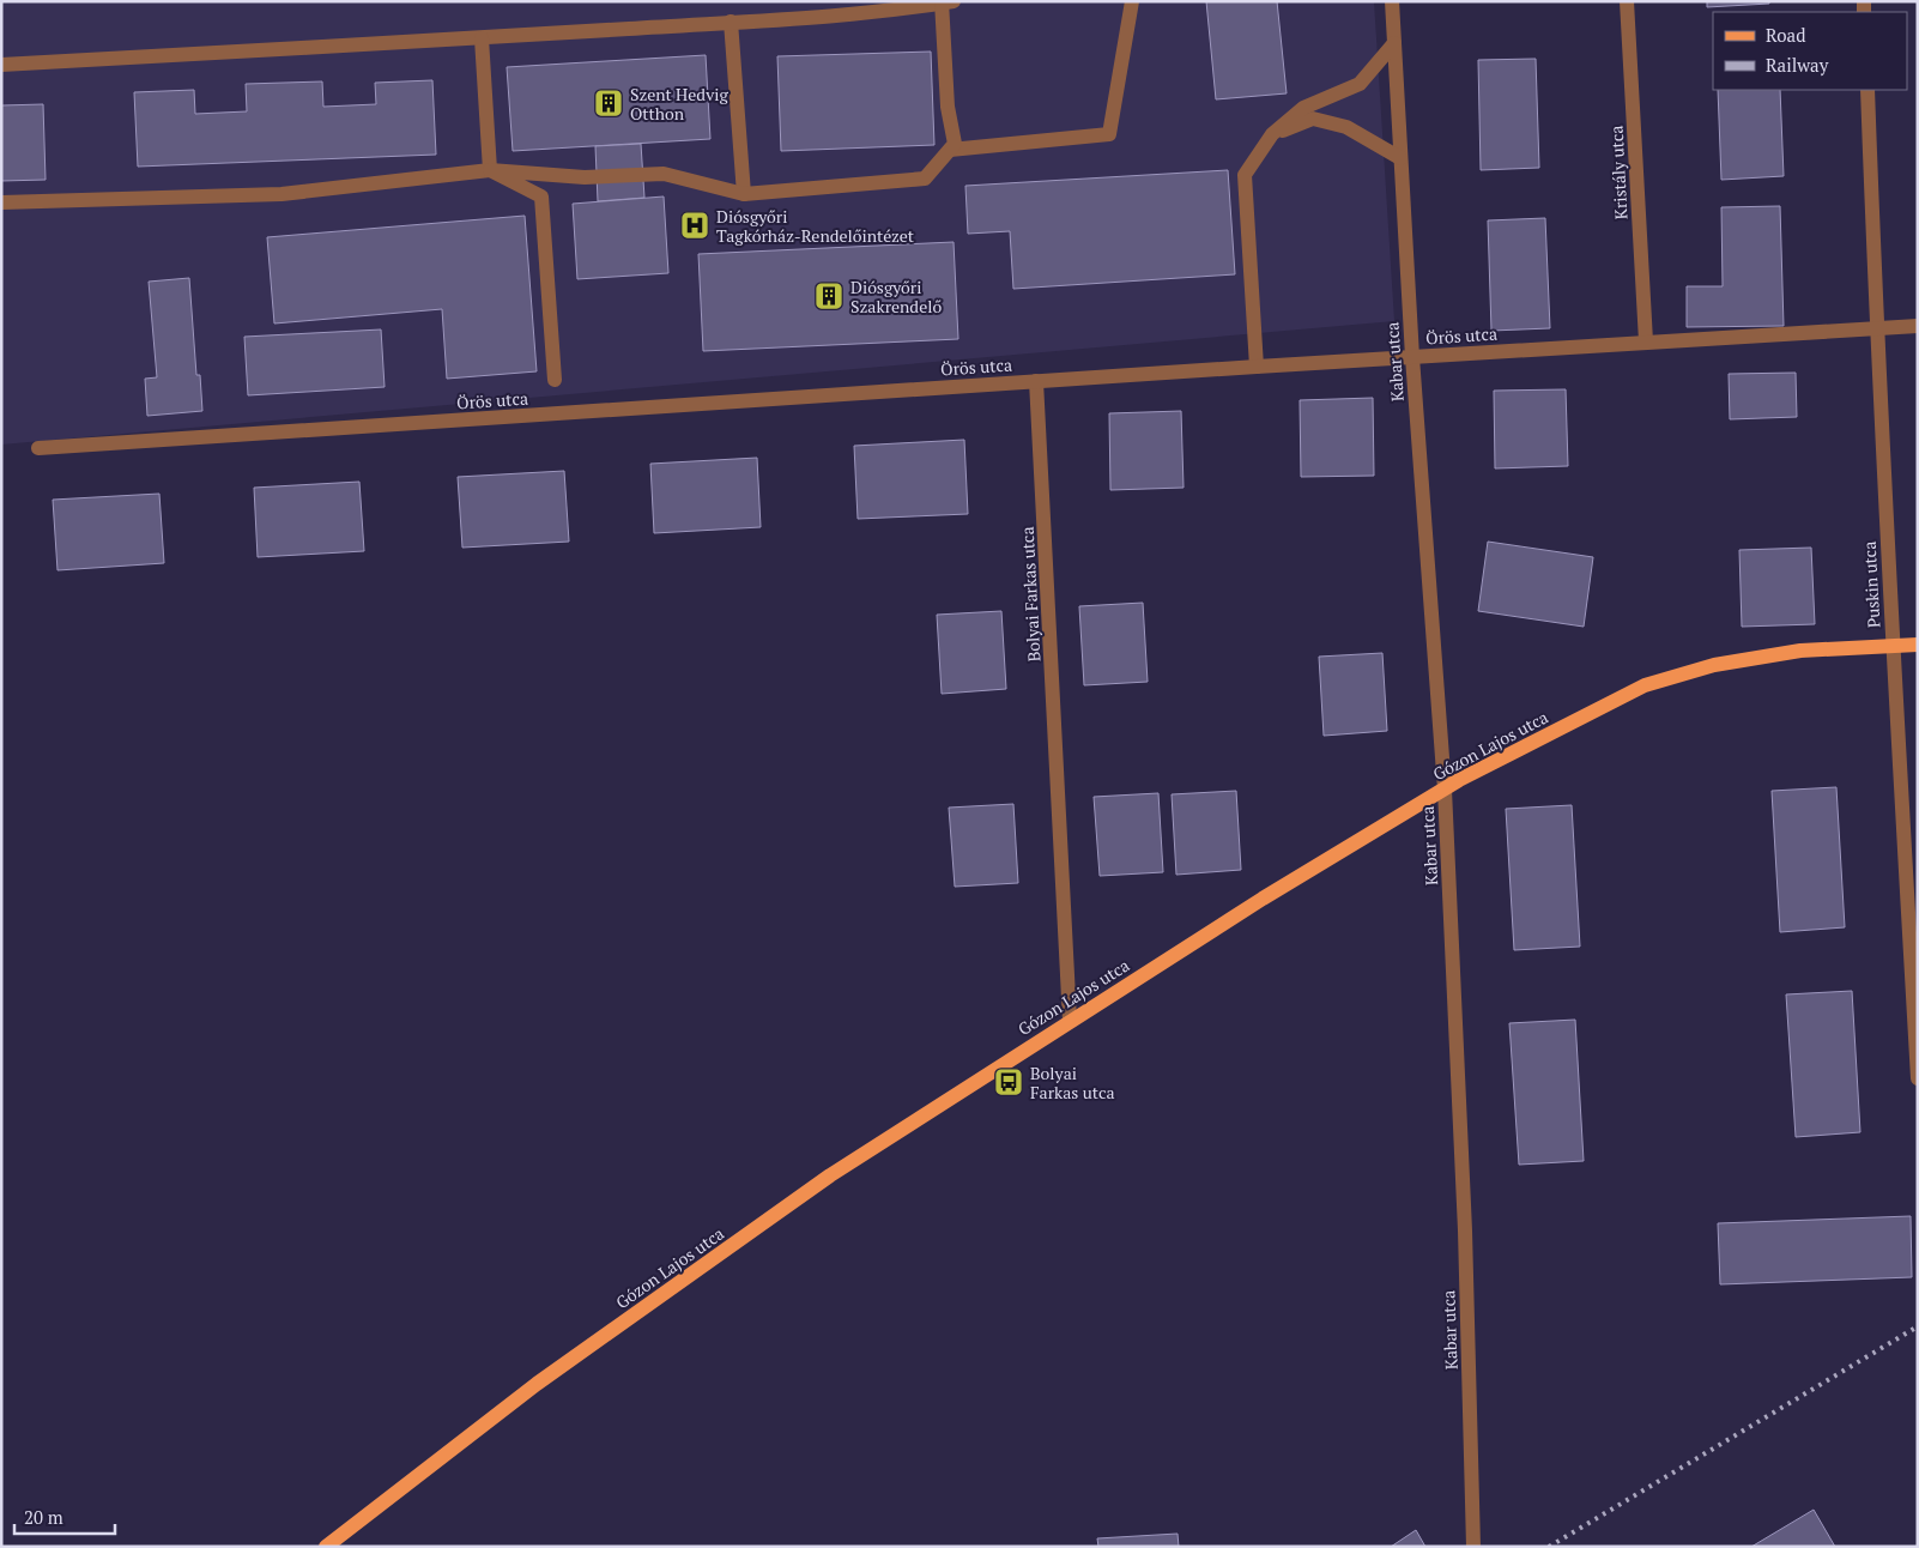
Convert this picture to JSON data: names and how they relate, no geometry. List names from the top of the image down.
{
  "streets": {
    "main road": ["Gózon Lajos utca"],
    "street": [
      "Kristály utca",
      "Örös utca",
      "Kabar utca",
      "Puskin utca",
      "Bolyai Farkas utca"
    ]
  },
  "crossings": [
    ["Kristály utca", "Örös utca"],
    ["Örös utca", "Kabar utca"],
    ["Örös utca", "Puskin utca"],
    ["Örös utca", "Bolyai Farkas utca"],
    ["Kabar utca", "Gózon Lajos utca"],
    ["Puskin utca", "Gózon Lajos utca"],
    ["Bolyai Farkas utca", "Gózon Lajos utca"]
  ],
  "places": {
    "building": ["Szent Hedvig Otthon", "Diósgyőri Szakrendelő"],
    "hospital": ["Diósgyőri Tagkórház-Rendelőintézet"],
    "bus stop": ["Bolyai Farkas utca"]
  },
  "legend": ["Road", "Railway"],
  "scale_bar": "20 m"
}
